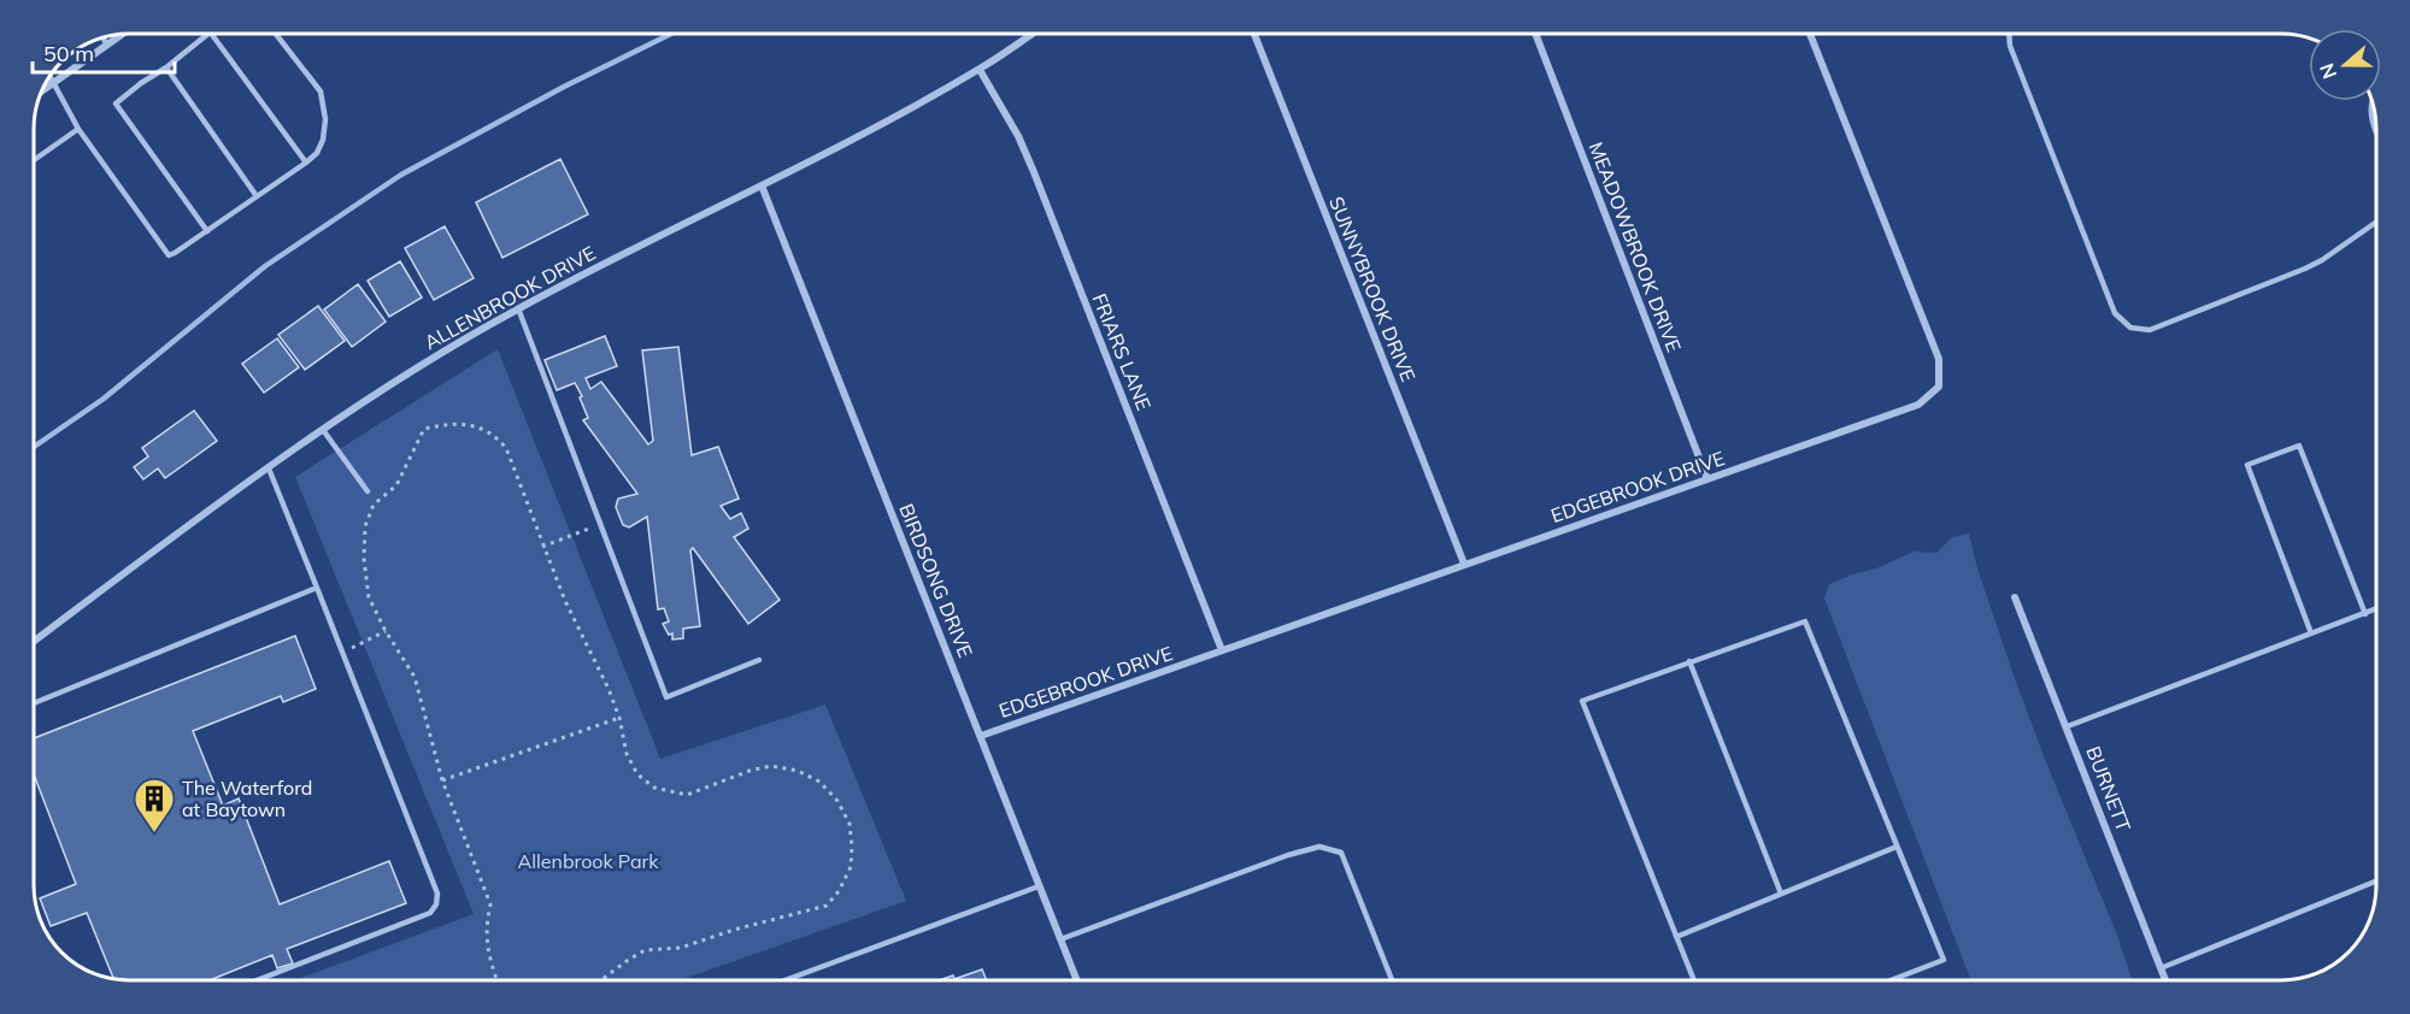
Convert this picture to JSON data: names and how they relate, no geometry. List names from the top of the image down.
{
  "streets": {
    "street": [
      "MEADOWBROOK DRIVE",
      "SUNNYBROOK DRIVE",
      "ALLENBROOK DRIVE",
      "FRIARS LANE",
      "EDGEBROOK DRIVE",
      "BIRDSONG DRIVE",
      "BURNETT"
    ]
  },
  "crossings": [
    ["MEADOWBROOK DRIVE", "EDGEBROOK DRIVE"],
    ["SUNNYBROOK DRIVE", "EDGEBROOK DRIVE"],
    ["ALLENBROOK DRIVE", "FRIARS LANE"],
    ["ALLENBROOK DRIVE", "BIRDSONG DRIVE"],
    ["FRIARS LANE", "EDGEBROOK DRIVE"],
    ["EDGEBROOK DRIVE", "BIRDSONG DRIVE"]
  ],
  "parks": ["Allenbrook Park"],
  "places": {
    "building": ["The Waterford at Baytown"]
  },
  "scale_bar": "50 m",
  "north": "left"
}
